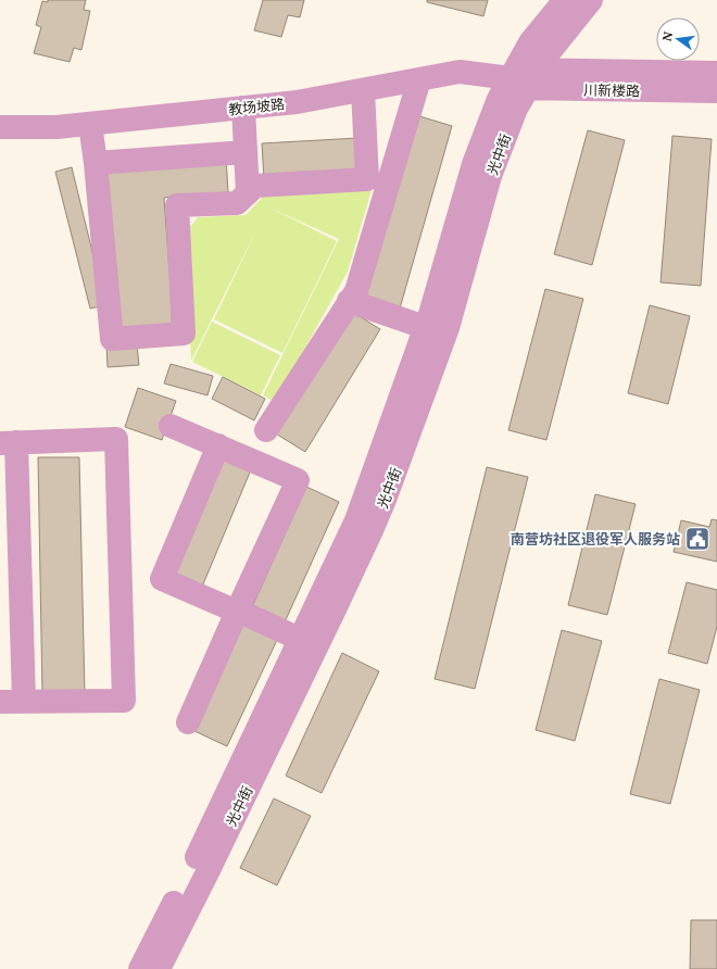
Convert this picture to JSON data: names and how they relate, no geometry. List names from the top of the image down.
{
  "streets": {
    "street": ["川新楼路", "教场坡路", "光中街"]
  },
  "crossings": [
    ["川新楼路", "教场坡路"],
    ["川新楼路", "光中街"],
    ["教场坡路", "光中街"]
  ],
  "places": {
    "public building": ["南营坊社区退役军人服务站"]
  },
  "north": "left"
}
